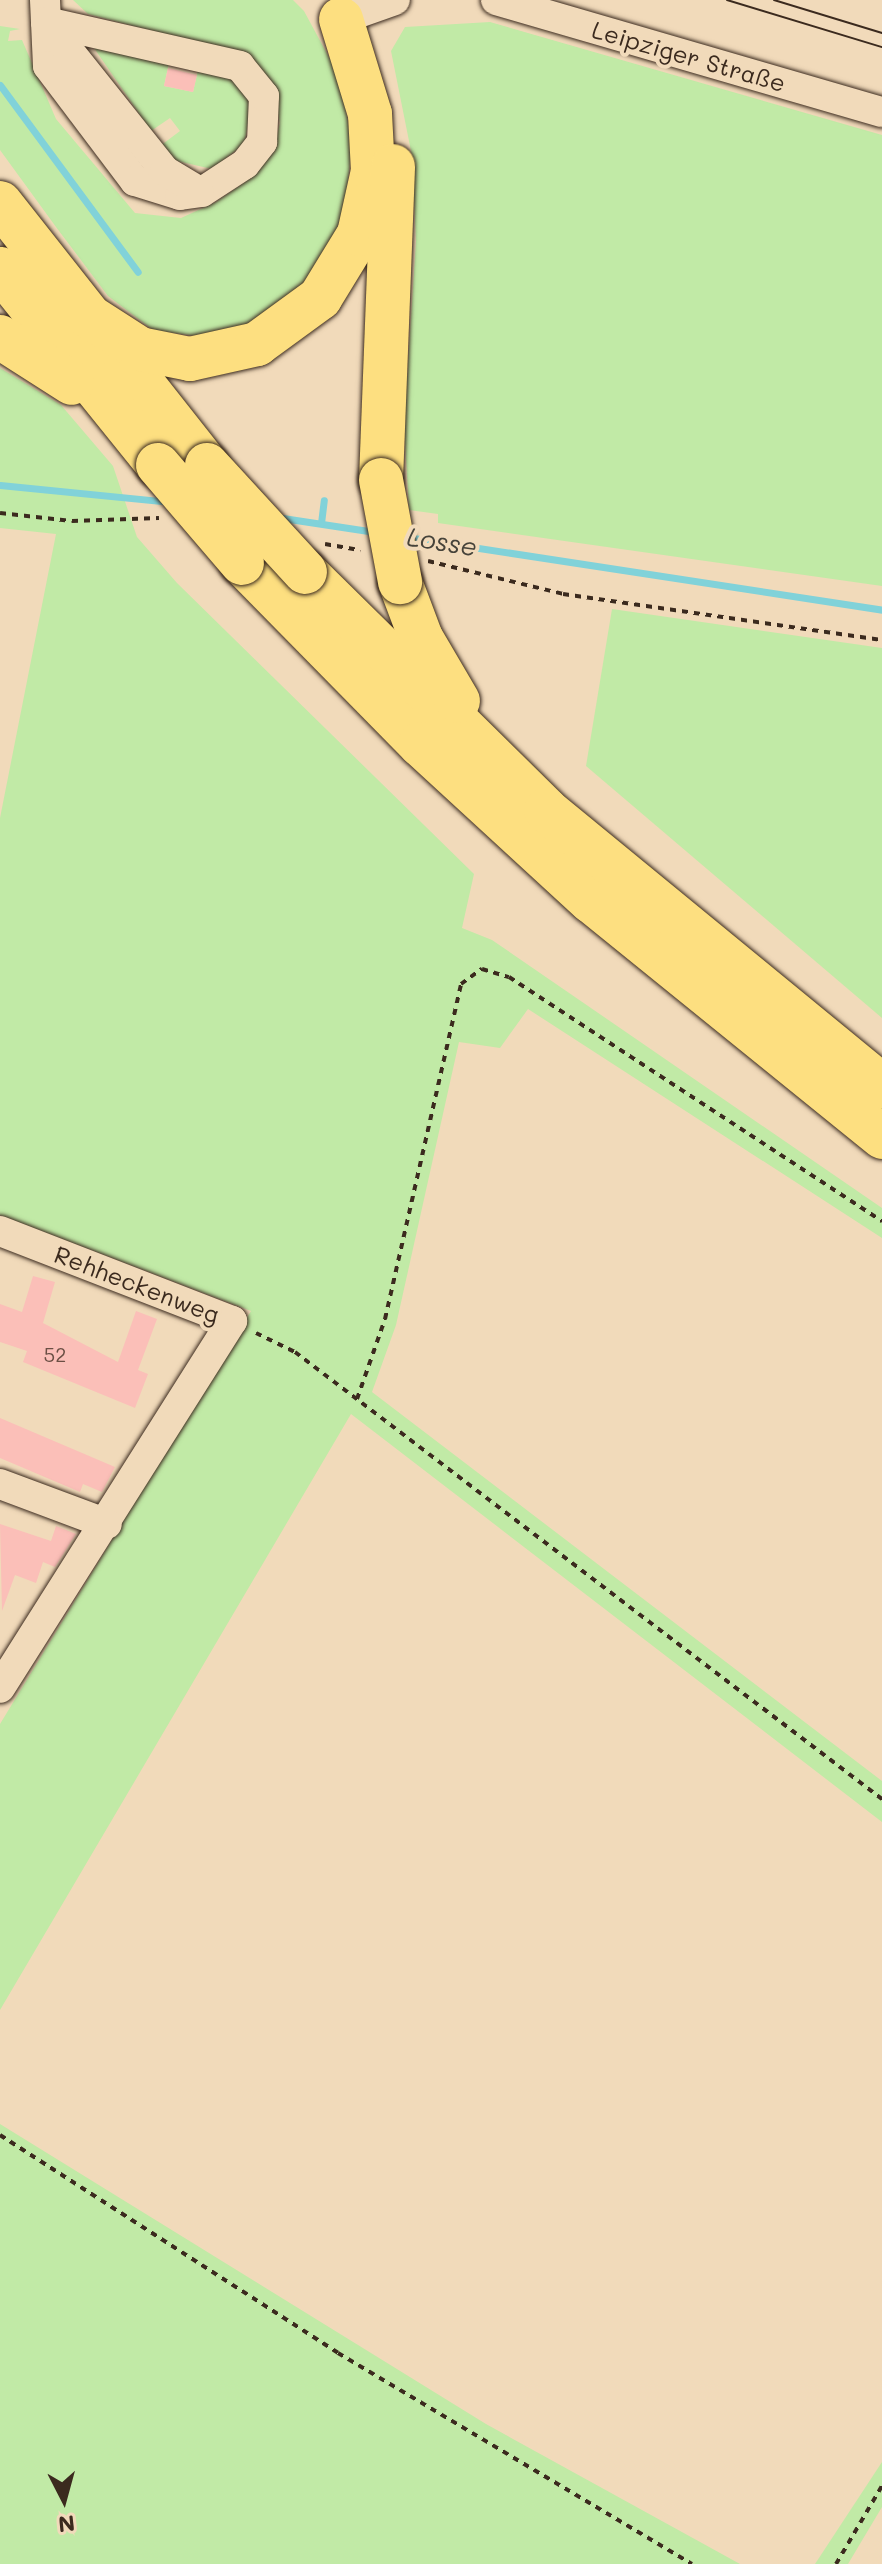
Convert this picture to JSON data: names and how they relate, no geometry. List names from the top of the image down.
{
  "streets": {
    "street": ["Leipziger Straße", "Rehheckenweg"]
  },
  "water": ["Losse"],
  "house_numbers": ["52"],
  "north": "bottom"
}
